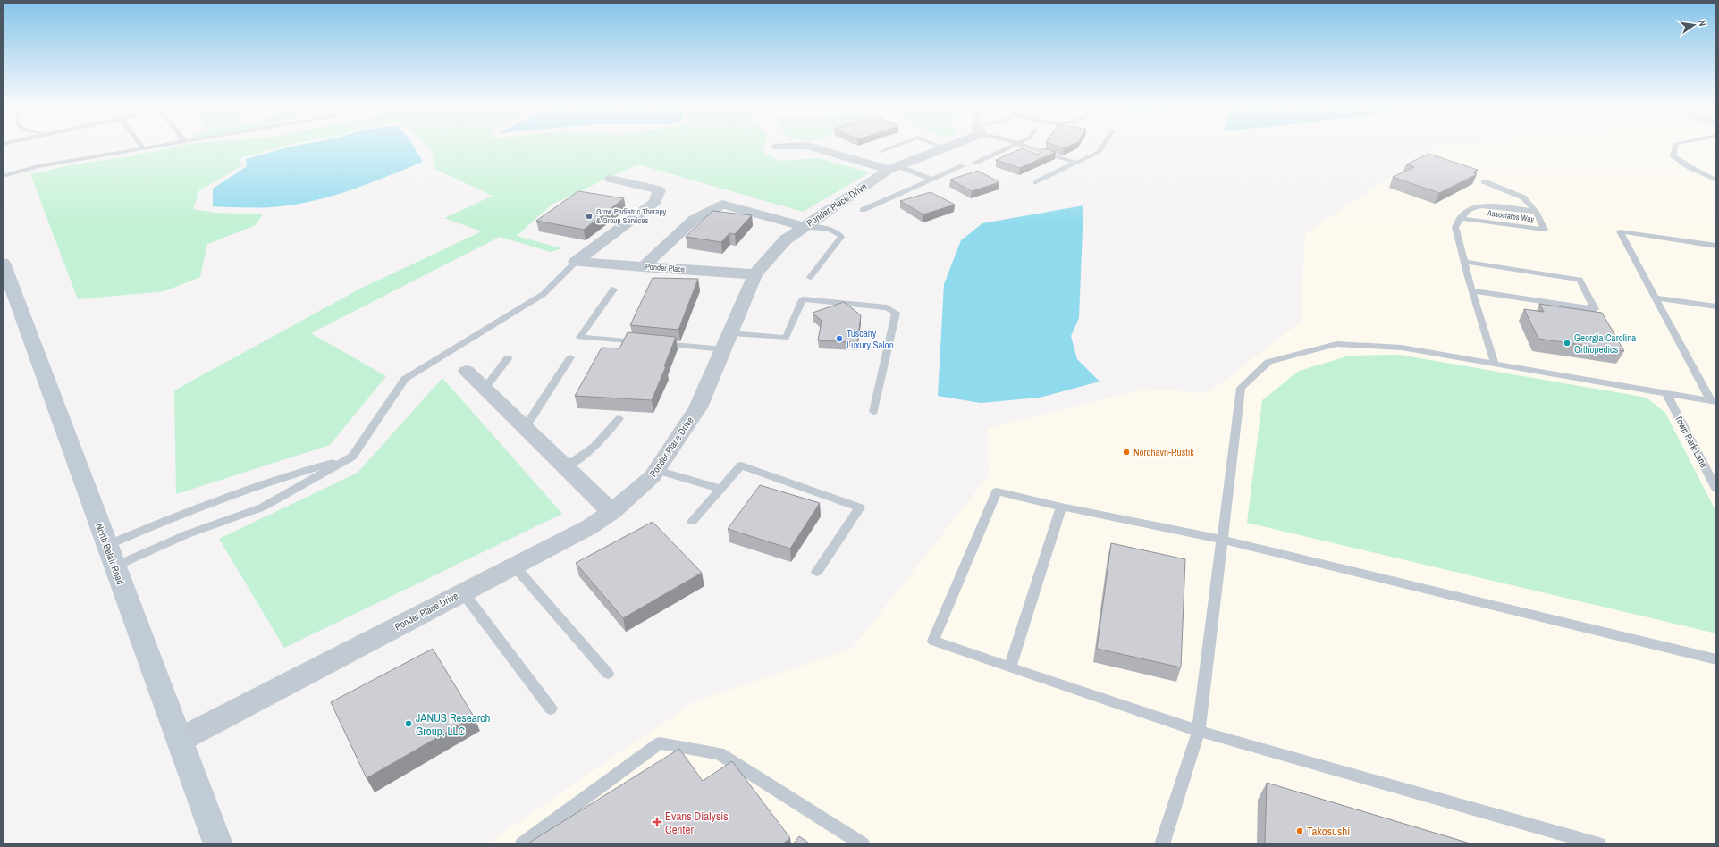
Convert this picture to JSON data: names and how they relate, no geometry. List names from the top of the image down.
{
  "streets": {
    "main road": ["North Belair Road"],
    "street": ["Ponder Place Drive", "Ponder Place"],
    "lane": ["Associates Way", "Town Park Lane"]
  },
  "crossings": [
    ["Ponder Place Drive", "Ponder Place"],
    ["Ponder Place Drive", "North Belair Road"]
  ],
  "places": {
    "other": [
      "Grow Pediatric Therapy & Group Services",
      "Tuscany Luxury Salon",
      "Georgia Carolina Orthopedics",
      "Nordhavn-Rustik",
      "JANUS Research Group, LLC",
      "Takosushi"
    ],
    "health": ["Evans Dialysis Center"]
  },
  "north": "right"
}
